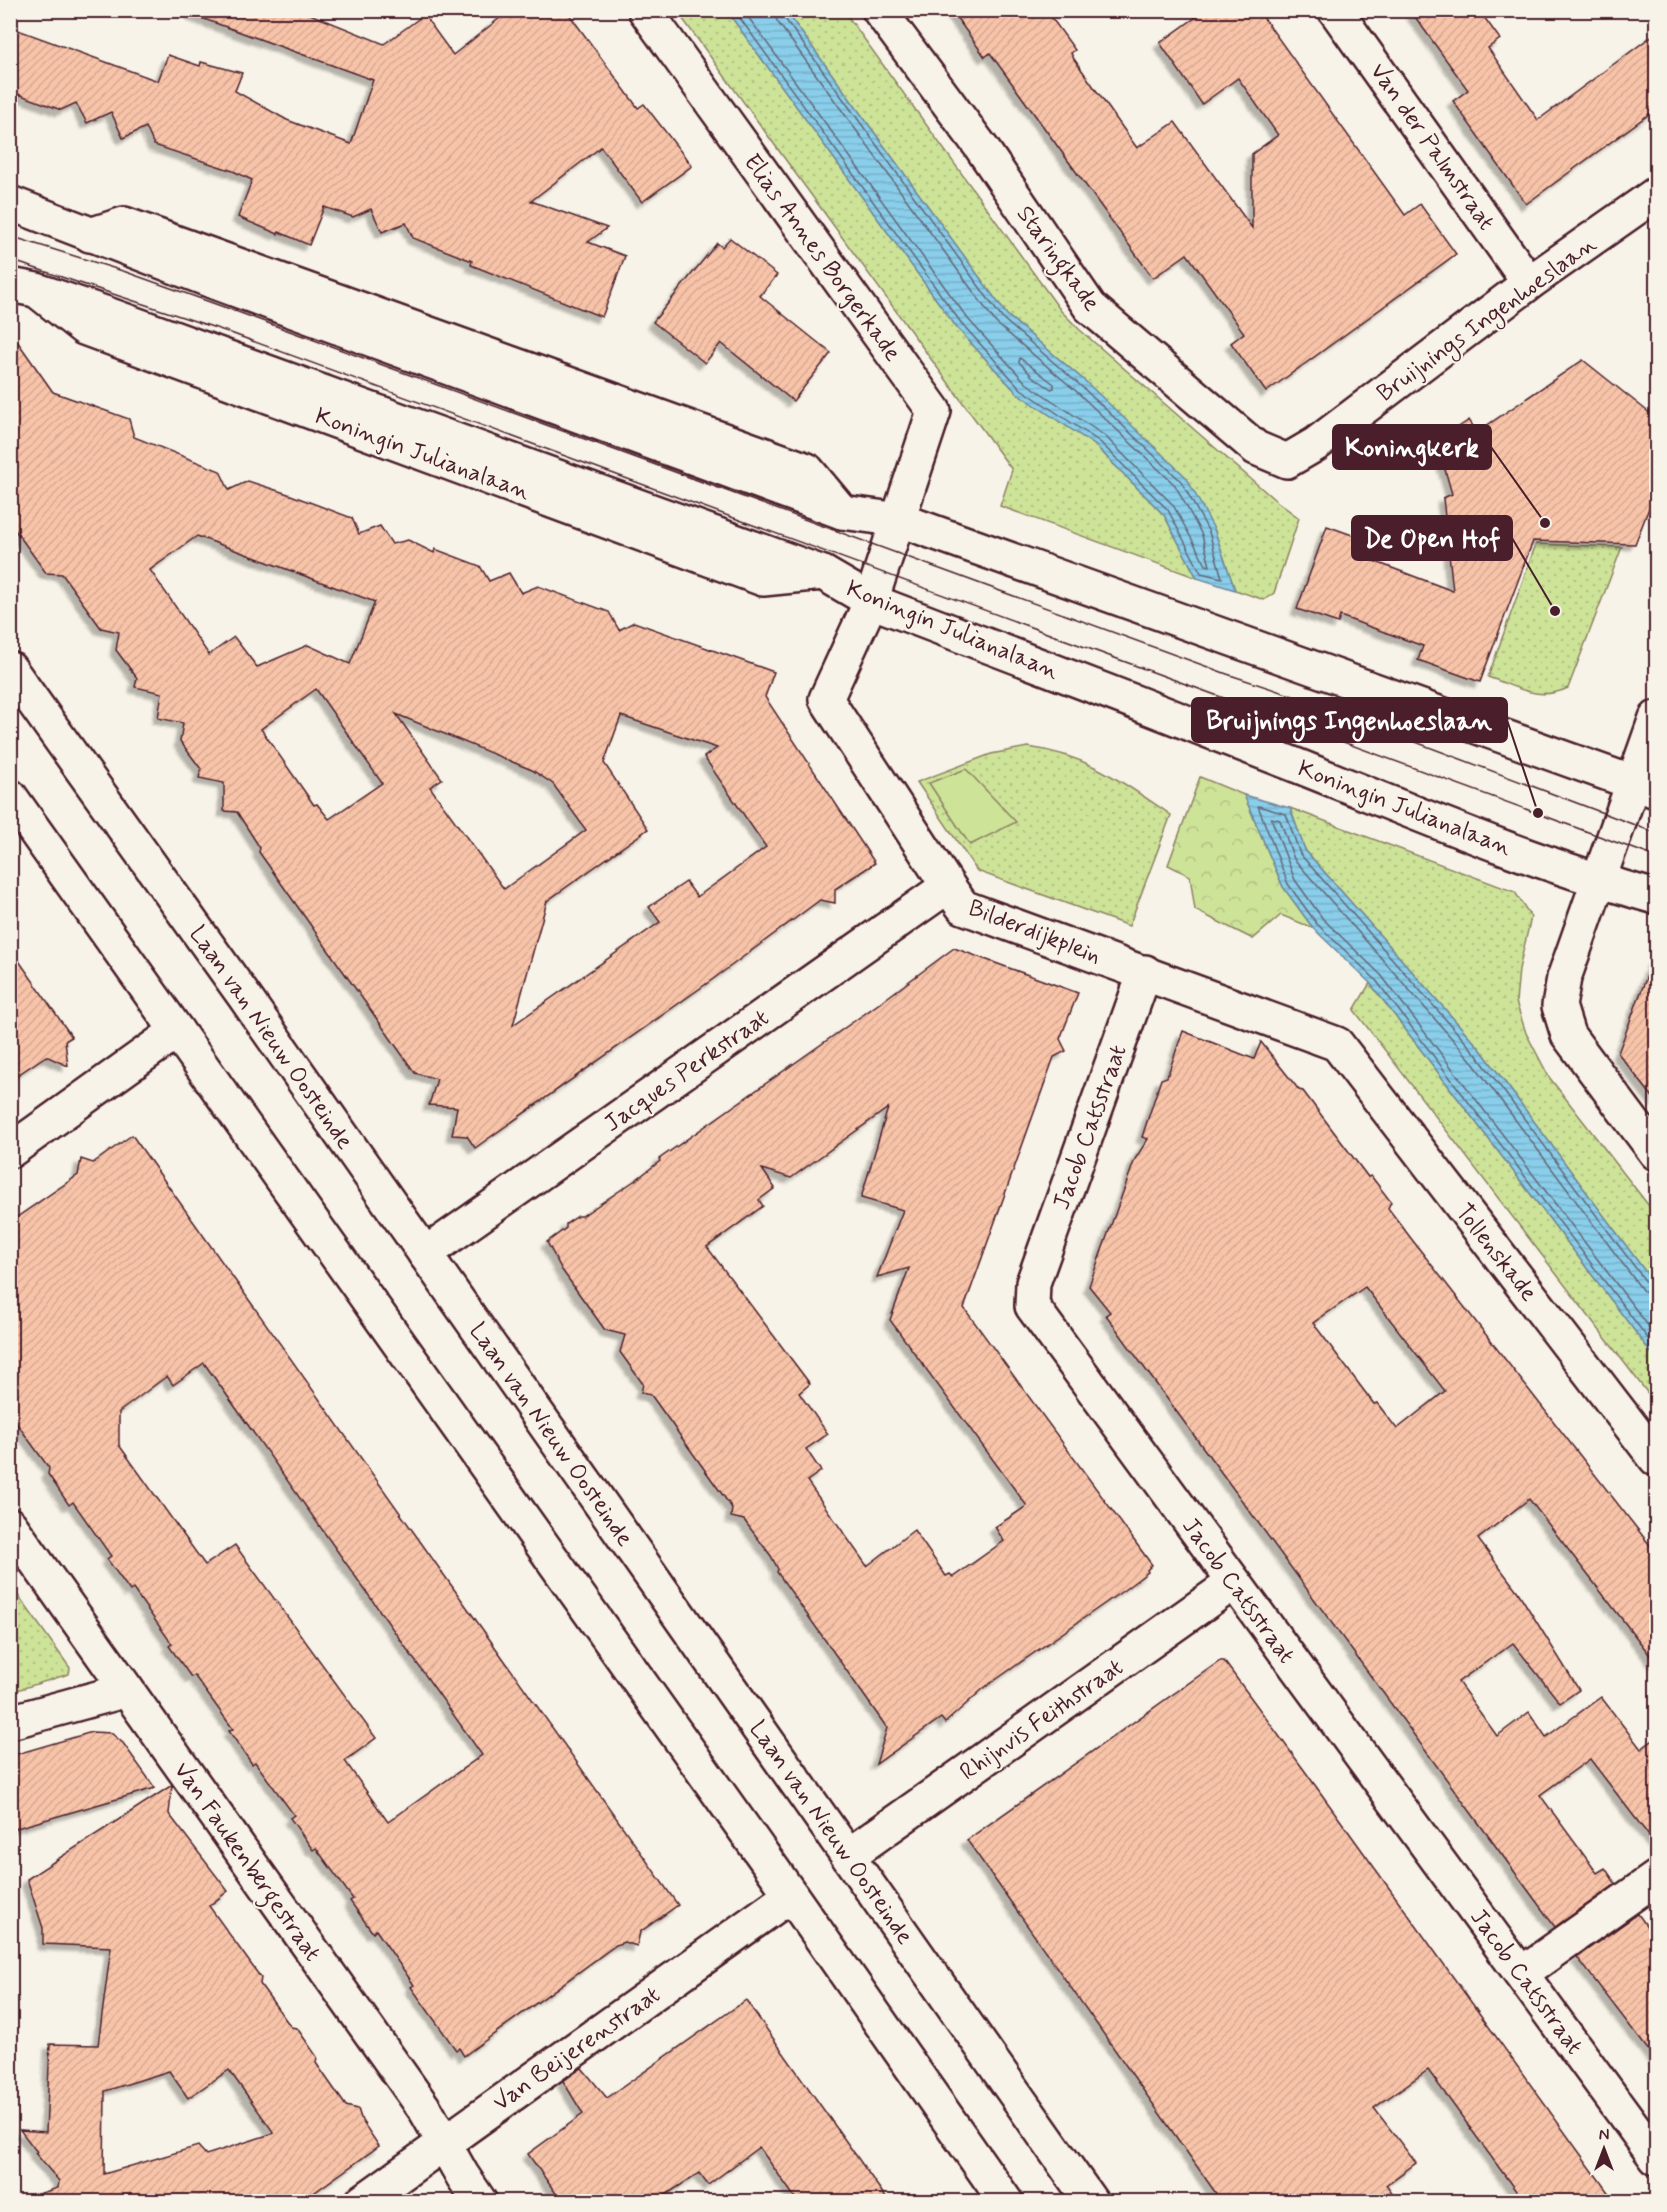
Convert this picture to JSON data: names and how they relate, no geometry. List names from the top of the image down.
{
  "streets": {
    "street": [
      "Van der Palmstraat",
      "Elias Annes Borgerkade",
      "Staringkade",
      "Bruijnings Ingenhoeslaan",
      "Koningin Julianalaan",
      "Bilderdijkplein",
      "Laan van Nieuw Oosteinde",
      "Jacques Perkstraat",
      "Jacob Catsstraat",
      "Tollenskade",
      "Rhijnvis Feithstraat",
      "Van Faukenbergestraat",
      "Van Beijerenstraat"
    ]
  },
  "crossings": [
    ["Van der Palmstraat", "Bruijnings Ingenhoeslaan"],
    ["Staringkade", "Bruijnings Ingenhoeslaan"],
    ["Koningin Julianalaan", "Bilderdijkplein"],
    ["Bilderdijkplein", "Jacques Perkstraat"],
    ["Bilderdijkplein", "Jacob Catsstraat"],
    ["Bilderdijkplein", "Tollenskade"],
    ["Laan van Nieuw Oosteinde", "Jacques Perkstraat"],
    ["Laan van Nieuw Oosteinde", "Rhijnvis Feithstraat"],
    ["Jacob Catsstraat", "Rhijnvis Feithstraat"],
    ["Van Faukenbergestraat", "Van Beijerenstraat"]
  ],
  "places": ["Koningkerk", "De Open Hof", "Bruijnings Ingenhoeslaan"],
  "north": "top"
}
